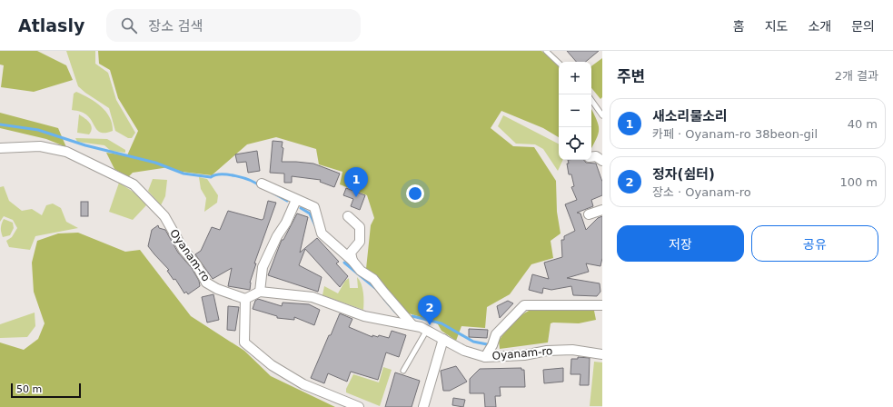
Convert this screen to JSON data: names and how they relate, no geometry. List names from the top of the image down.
{
  "streets": {
    "street": ["Oyanam-ro"]
  },
  "scale_bar": "50 m",
  "page": {
    "header": "Atlasly",
    "search": "장소 검색",
    "nav": [
      "홈",
      "지도",
      "소개",
      "문의"
    ],
    "heading": ["주변", "2개 결과"],
    "map_buttons": ["+", "−"],
    "list": [
      {
        "mark": "1",
        "name": "새소리물소리",
        "note": "카페 · Oyanam-ro 38beon-gil",
        "value": "40 m"
      },
      {
        "mark": "2",
        "name": "정자(쉼터)",
        "note": "장소 · Oyanam-ro",
        "value": "100 m"
      }
    ],
    "pins": ["1", "2"],
    "buttons": ["저장", "공유"],
    "scale": "50 m"
  }
}
